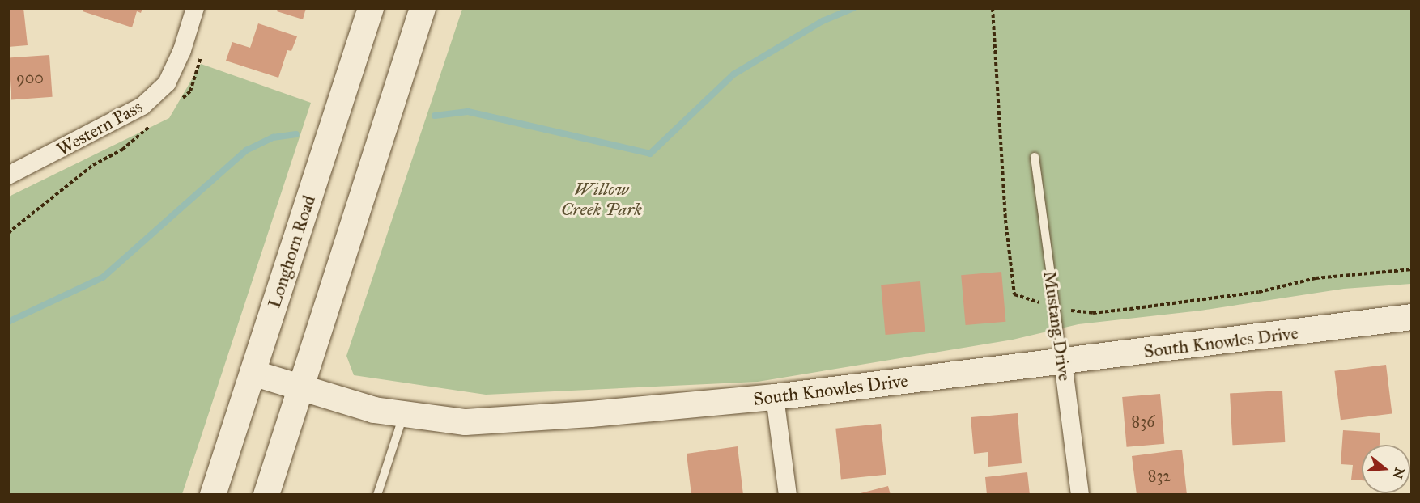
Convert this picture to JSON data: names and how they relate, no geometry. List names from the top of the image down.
{
  "streets": {
    "street": [
      "Western Pass",
      "Longhorn Road",
      "Mustang Drive",
      "South Knowles Drive"
    ]
  },
  "crossings": [
    ["Longhorn Road", "South Knowles Drive"],
    ["Mustang Drive", "South Knowles Drive"]
  ],
  "parks": ["Willow Creek Park"],
  "house_numbers": ["900", "836", "832"],
  "north": "right"
}
